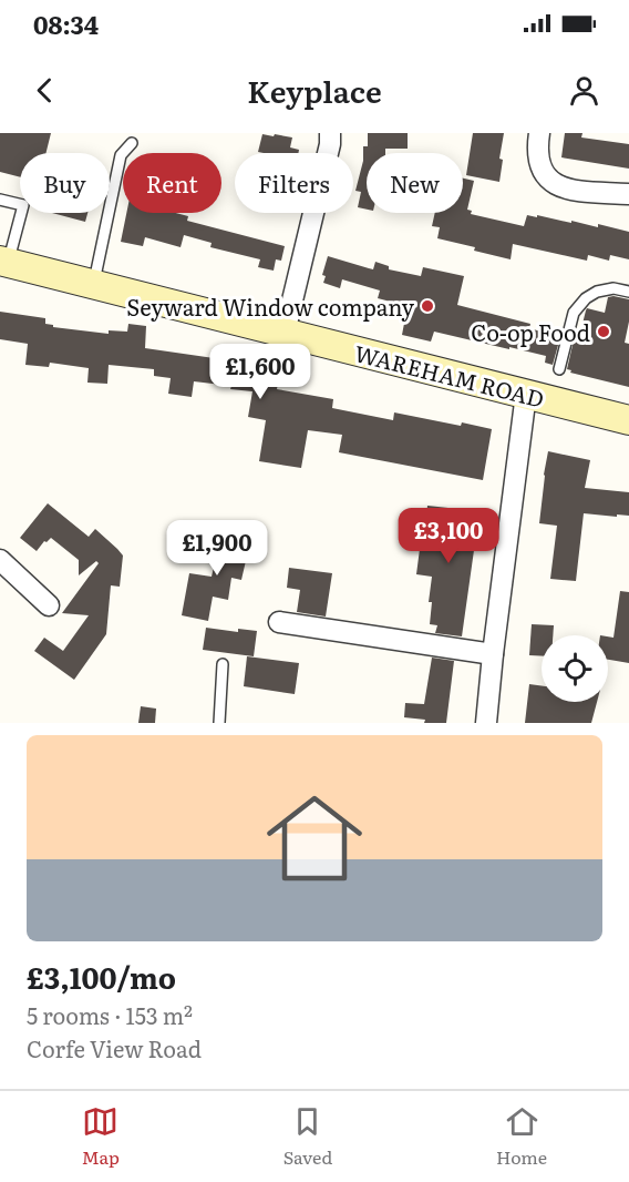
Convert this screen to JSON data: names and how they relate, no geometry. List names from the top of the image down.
{
  "streets": {
    "street": ["WAREHAM ROAD"]
  },
  "places": ["Seyward Window company", "Co-op Food"],
  "page": {
    "status": "08:34",
    "header": "Keyplace",
    "chip": [
      "Buy",
      "Rent",
      "Filters",
      "New"
    ],
    "price": ["£1,600", "£3,100", "£1,900"],
    "list": [
      {
        "name": "£3,100/mo",
        "note": "5 rooms · 153 m² · Corfe View Road"
      }
    ],
    "tabs": ["Map", "Saved", "Home"]
  }
}
